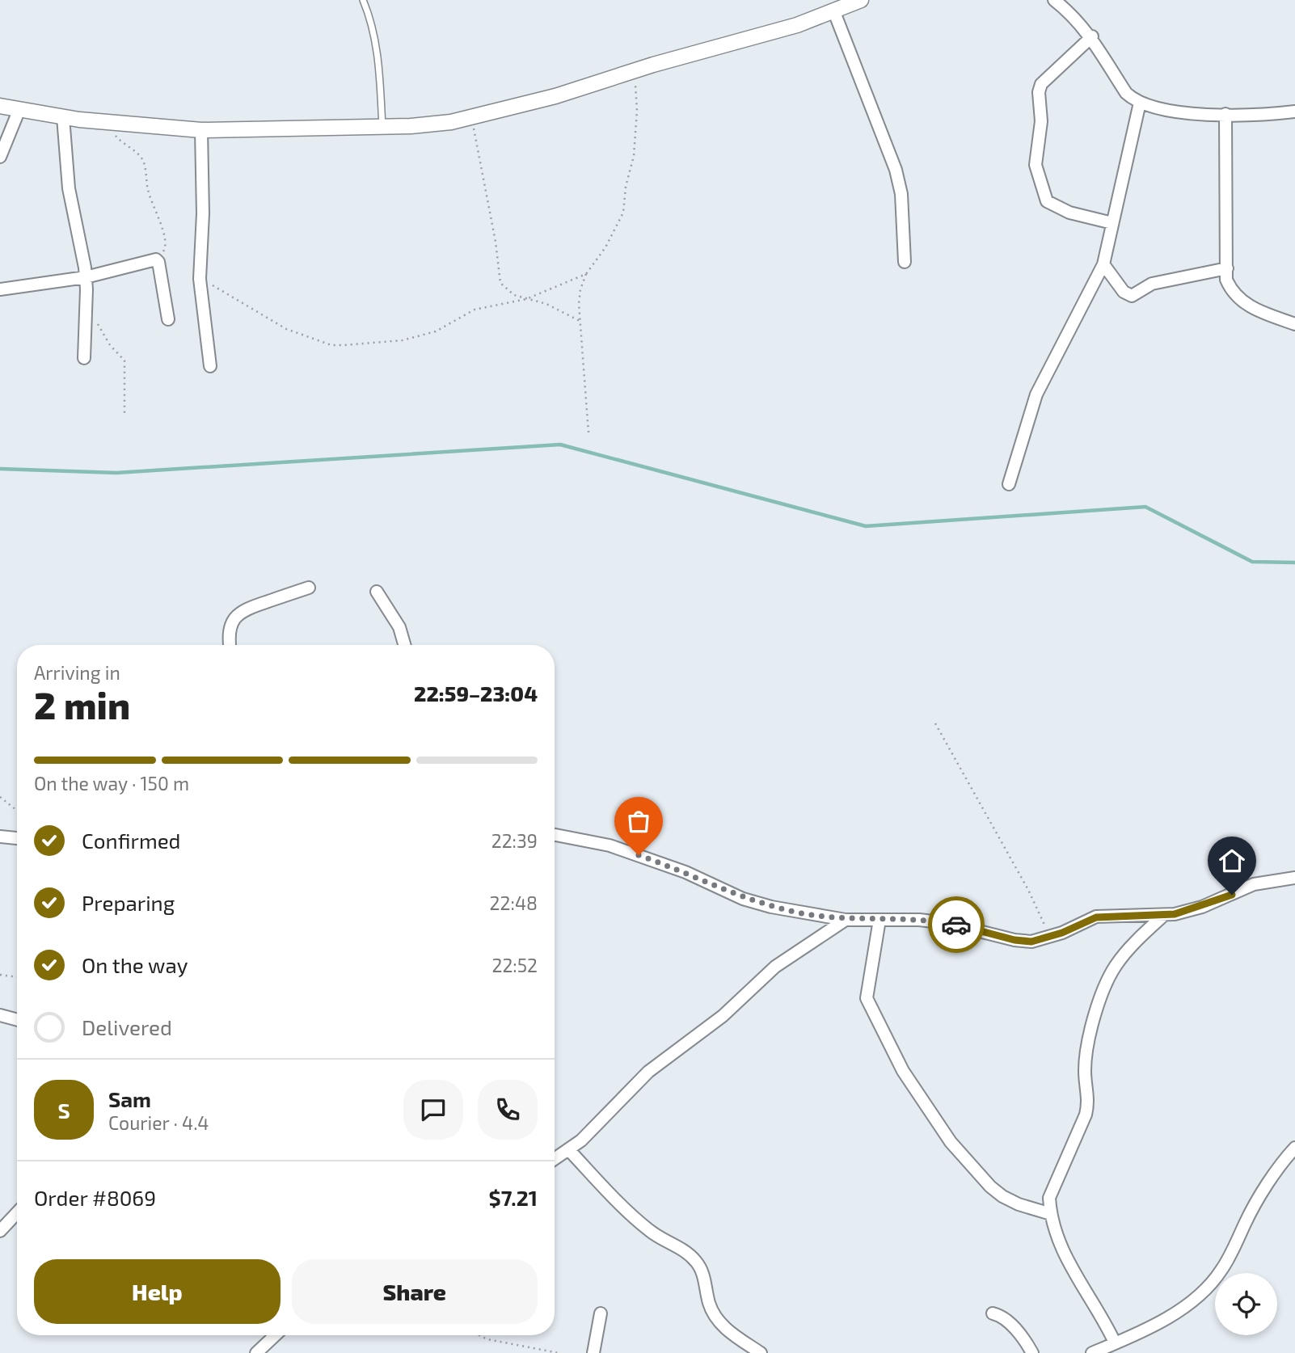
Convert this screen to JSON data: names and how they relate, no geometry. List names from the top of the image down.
{
  "page": {
    "heading": ["2 min", "Arriving in", "22:59–23:04"],
    "panel": [
      "Sam",
      "Courier · 4.4",
      "Order #8069",
      "$7.21"
    ],
    "bar": "On the way · 150 m",
    "list": [
      ["Confirmed", "22:39"],
      ["Preparing", "22:48"],
      ["On the way", "22:52"],
      "Delivered"
    ],
    "round": "S",
    "buttons": ["Help", "Share"]
  }
}
